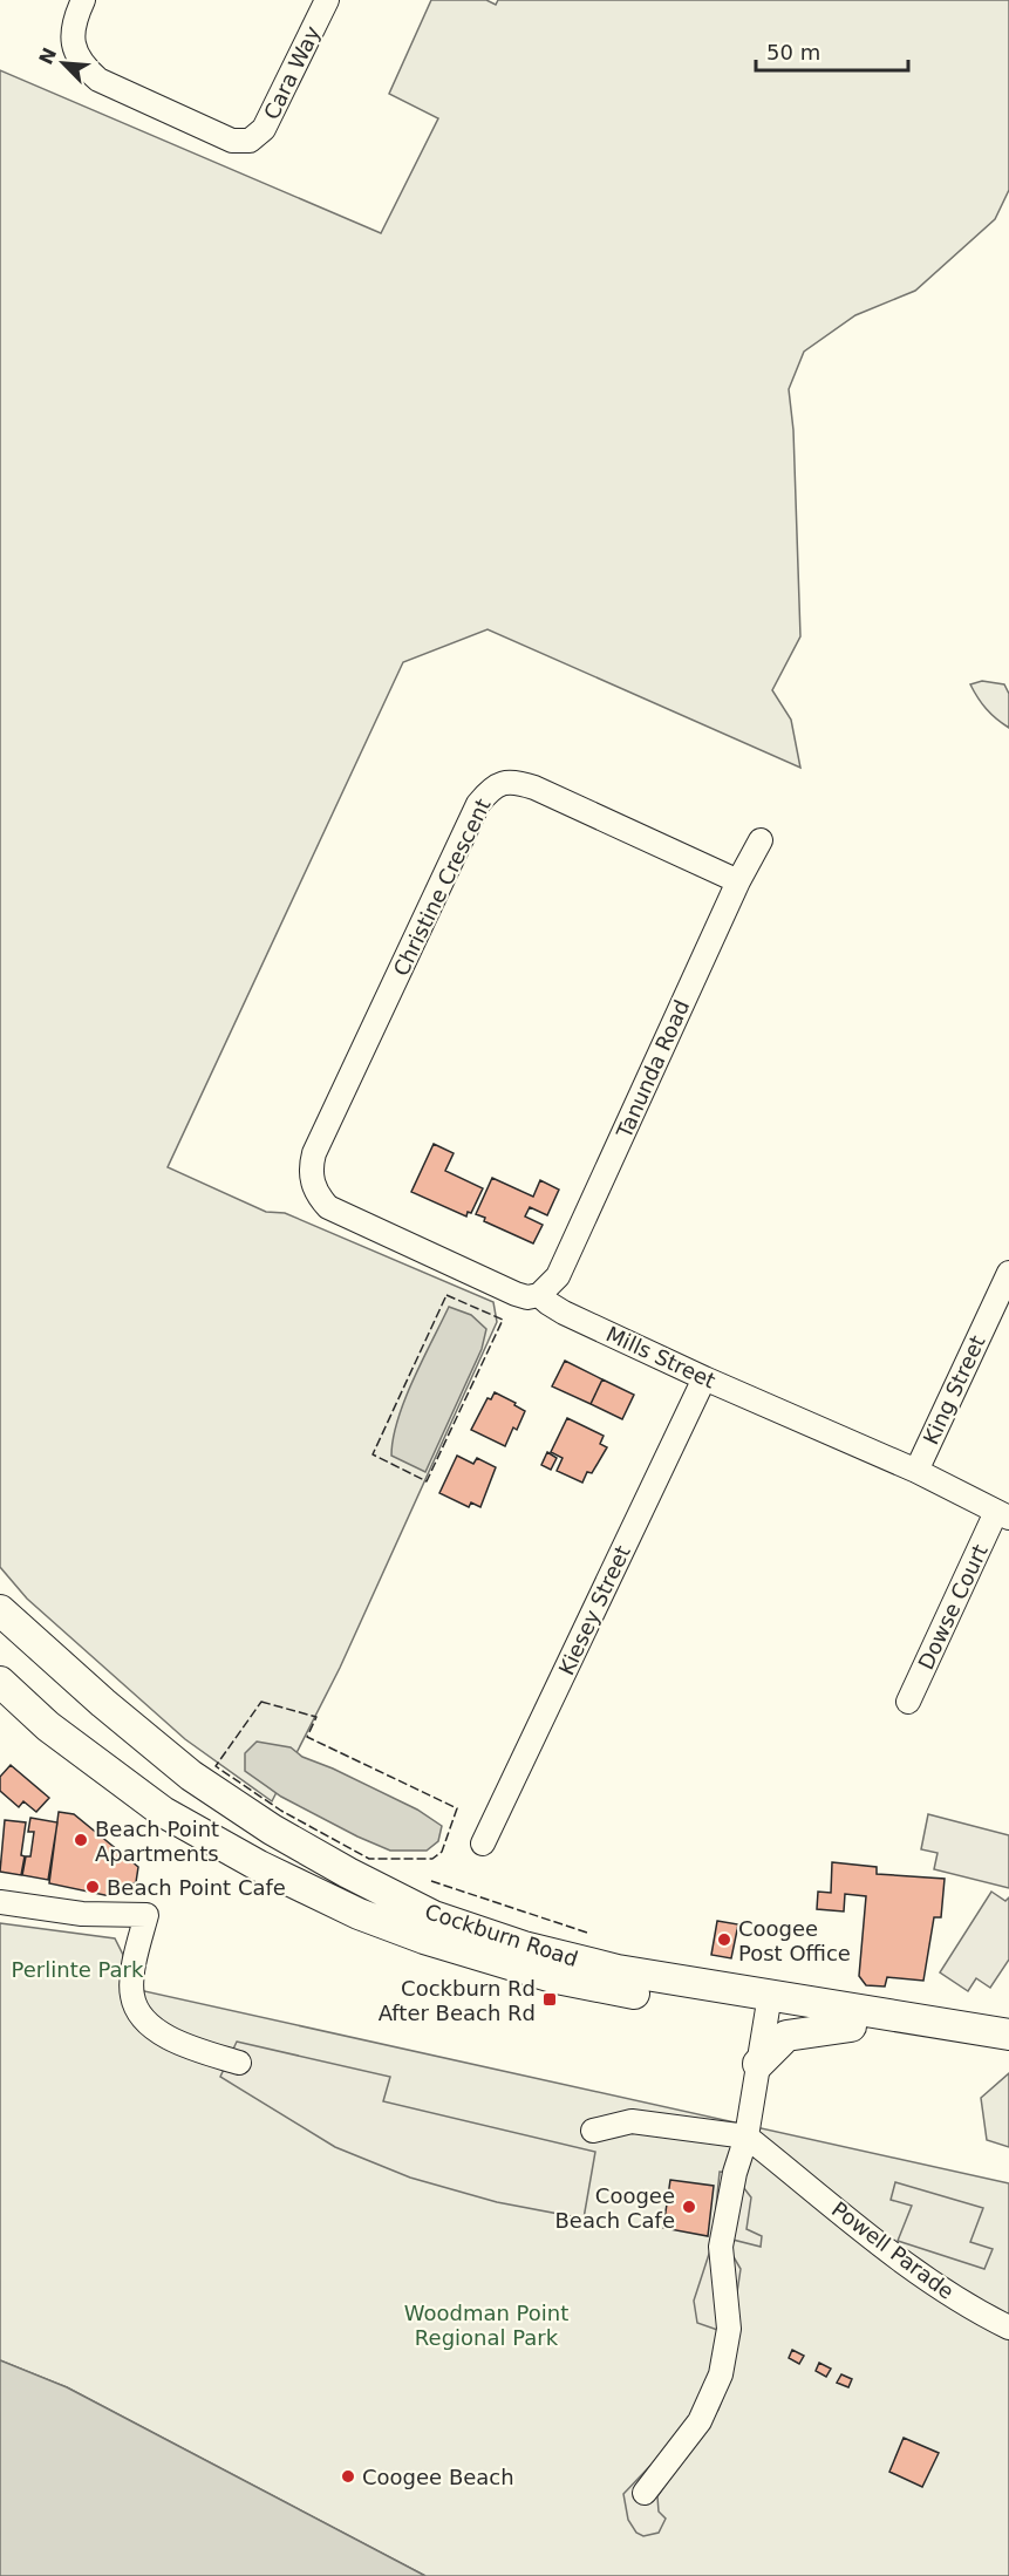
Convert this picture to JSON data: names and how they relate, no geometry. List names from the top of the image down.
{
  "streets": {
    "main road": ["Cockburn Road"],
    "street": [
      "Cara Way",
      "Christine Crescent",
      "Tanunda Road",
      "Mills Street",
      "King Street",
      "Dowse Court",
      "Kiesey Street",
      "Powell Parade"
    ]
  },
  "crossings": [
    ["Christine Crescent", "Tanunda Road"],
    ["Christine Crescent", "Mills Street"],
    ["Tanunda Road", "Mills Street"],
    ["Mills Street", "King Street"],
    ["Mills Street", "Dowse Court"],
    ["Mills Street", "Kiesey Street"]
  ],
  "parks": ["Perlinte Park", "Woodman Point Regional Park"],
  "places": {
    "other": [
      "Beach Point Apartments",
      "Beach Point Cafe",
      "Coogee Post Office",
      "Coogee Beach Cafe",
      "Coogee Beach"
    ],
    "transit": ["Cockburn Rd After Beach Rd"]
  },
  "scale_bar": "50 m",
  "north": "top left"
}
